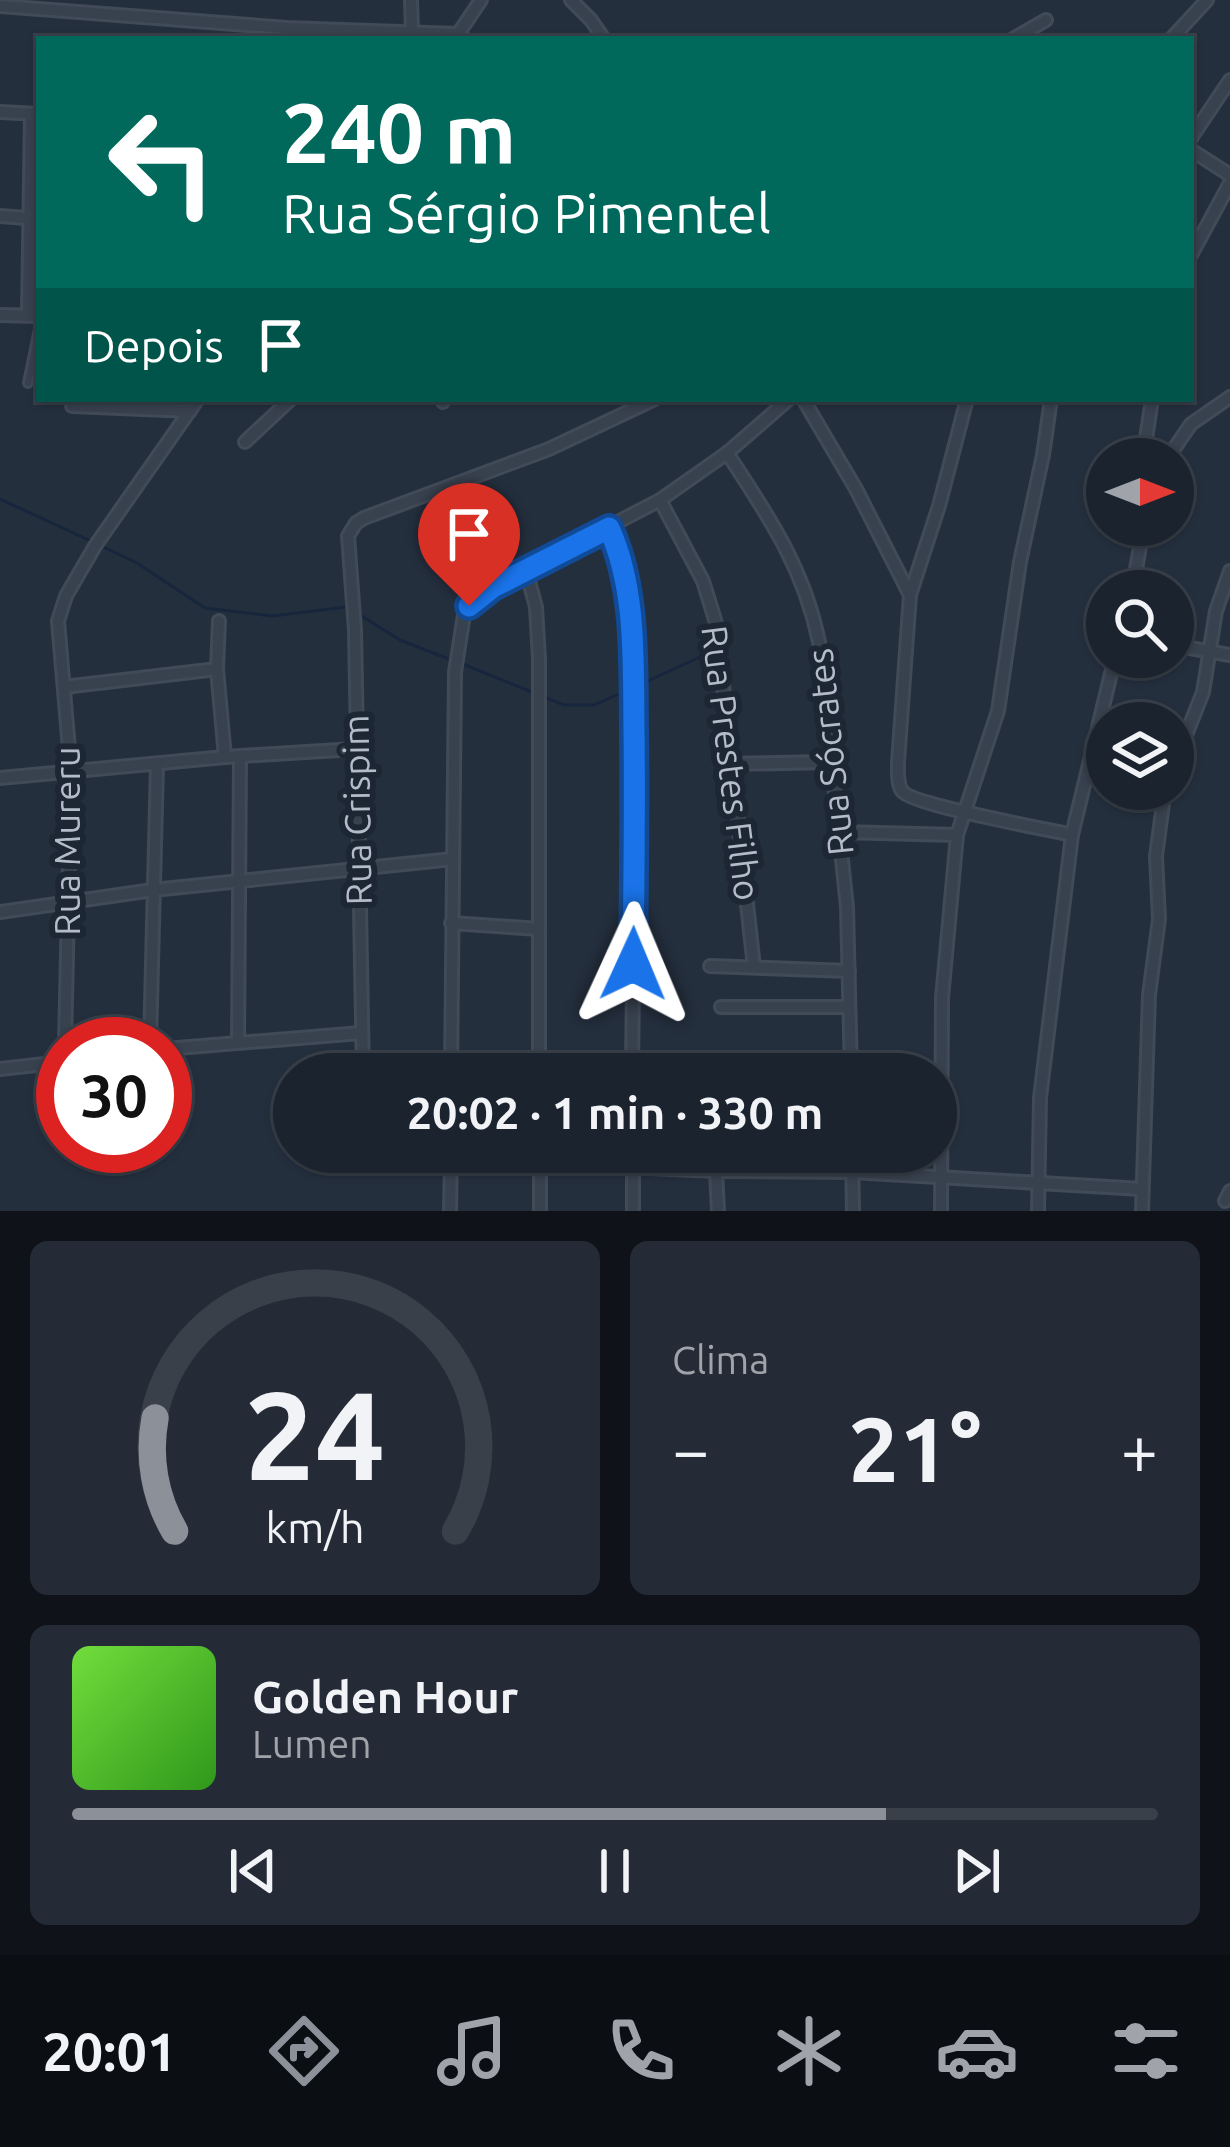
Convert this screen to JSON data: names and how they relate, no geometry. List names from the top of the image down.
{
  "streets": {
    "street": [
      "Rua Sócrates",
      "Rua Prestes Filho",
      "Rua Crispim",
      "Rua Mureru"
    ]
  },
  "north": "right",
  "page": {
    "turn": ["240 m", "Rua Sérgio Pimentel"],
    "then": "Depois",
    "limit": "30",
    "trip": "20:02 · 1 min · 330 m",
    "tile": "Clima",
    "heat": ["−", "21°", "+"],
    "song": ["Golden Hour", "Lumen"],
    "tabs": "20:01",
    "gauge": ["24", "km/h"]
  }
}
